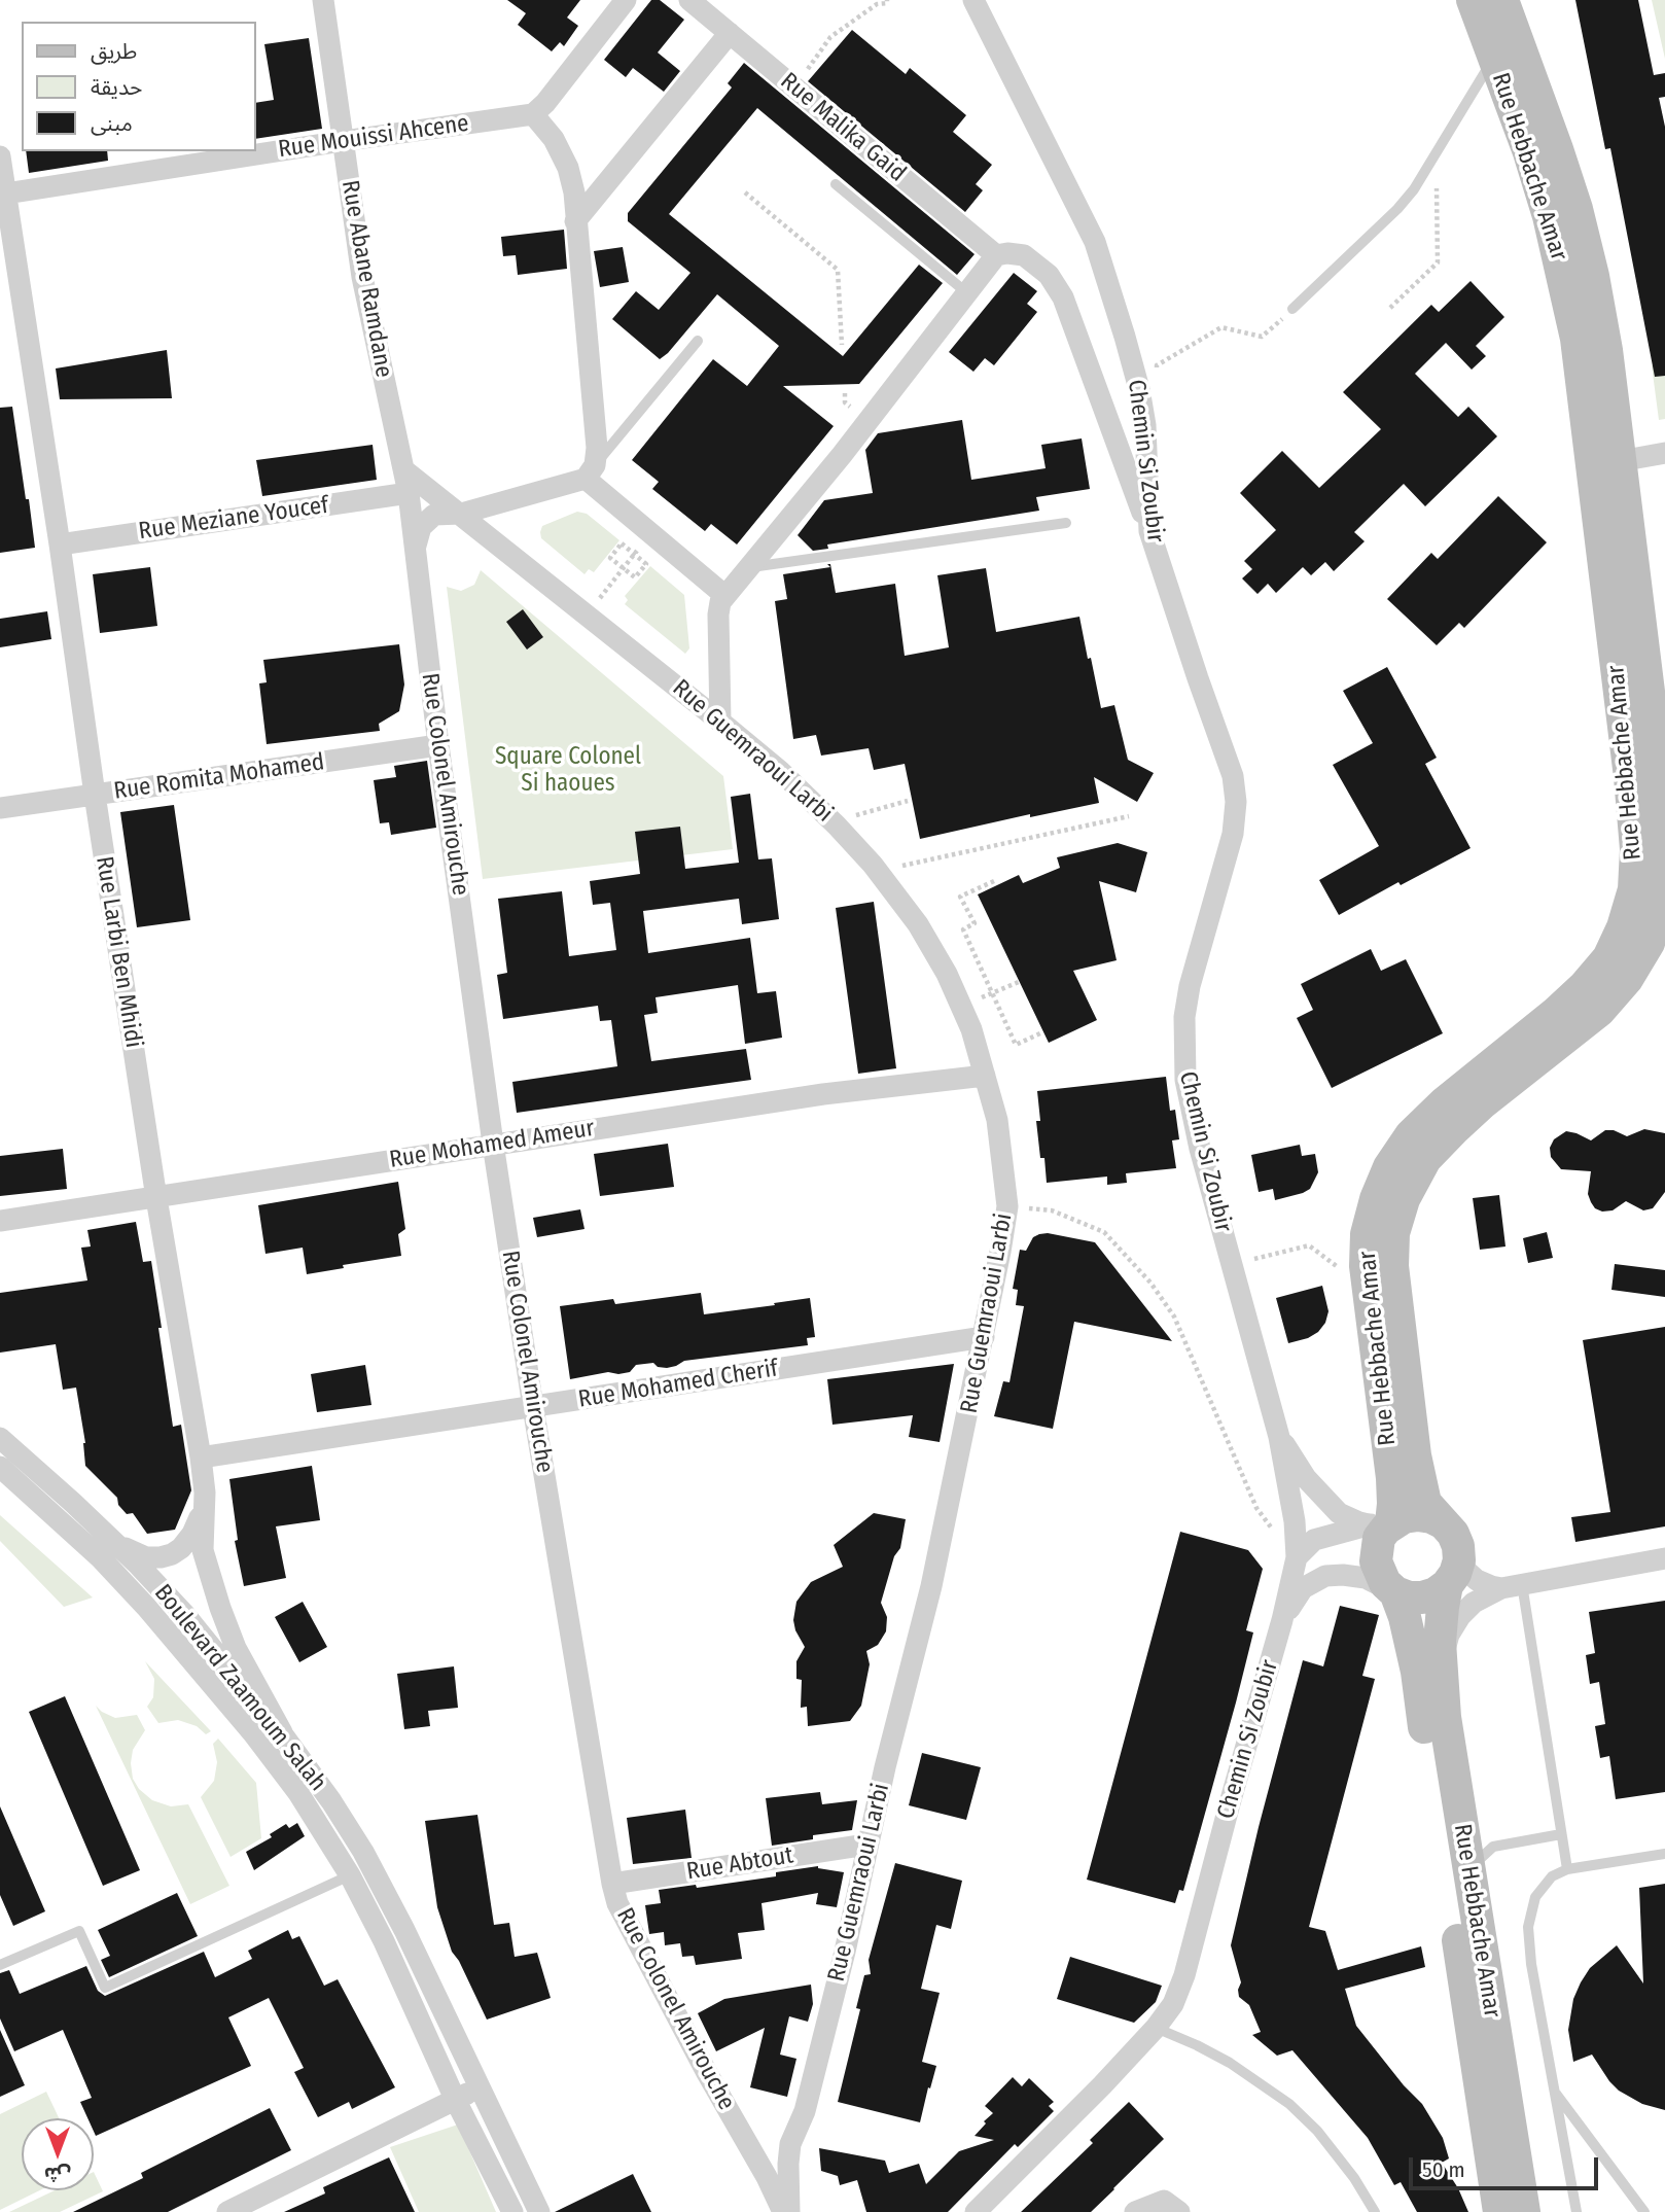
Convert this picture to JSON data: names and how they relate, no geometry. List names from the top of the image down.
{
  "streets": {
    "main road": ["Rue Hebbache Amar"],
    "street": [
      "Rue Malika Gaid",
      "Rue Mouissi Ahcene",
      "Rue Abane Ramdane",
      "Chemin Si Zoubir",
      "Rue Meziane Youcef",
      "Rue Guemraoui Larbi",
      "Rue Romita Mohamed",
      "Rue Colonel Amirouche",
      "Rue Larbi Ben Mhidi",
      "Rue Mohamed Ameur",
      "Rue Mohamed Cherif",
      "Boulevard Zaamoum Salah",
      "Rue Abtout"
    ]
  },
  "crossings": [
    ["Rue Mouissi Ahcene", "Rue Abane Ramdane"],
    ["Rue Mouissi Ahcene", "Rue Larbi Ben Mhidi"],
    ["Rue Abane Ramdane", "Rue Guemraoui Larbi"],
    ["Rue Abane Ramdane", "Rue Colonel Amirouche"],
    ["Rue Meziane Youcef", "Rue Colonel Amirouche"],
    ["Rue Meziane Youcef", "Rue Larbi Ben Mhidi"],
    ["Rue Guemraoui Larbi", "Rue Colonel Amirouche"],
    ["Rue Guemraoui Larbi", "Rue Mohamed Ameur"],
    ["Rue Guemraoui Larbi", "Rue Mohamed Cherif"],
    ["Rue Guemraoui Larbi", "Rue Abtout"],
    ["Rue Romita Mohamed", "Rue Colonel Amirouche"],
    ["Rue Romita Mohamed", "Rue Larbi Ben Mhidi"],
    ["Rue Colonel Amirouche", "Rue Mohamed Ameur"],
    ["Rue Colonel Amirouche", "Rue Mohamed Cherif"],
    ["Rue Colonel Amirouche", "Rue Abtout"],
    ["Rue Larbi Ben Mhidi", "Rue Mohamed Ameur"],
    ["Rue Larbi Ben Mhidi", "Rue Mohamed Cherif"],
    ["Rue Larbi Ben Mhidi", "Boulevard Zaamoum Salah"]
  ],
  "parks": ["Square Colonel Si haoues"],
  "legend": ["طريق", "حديقة", "مبنى"],
  "scale_bar": "50 m",
  "north": "bottom"
}
